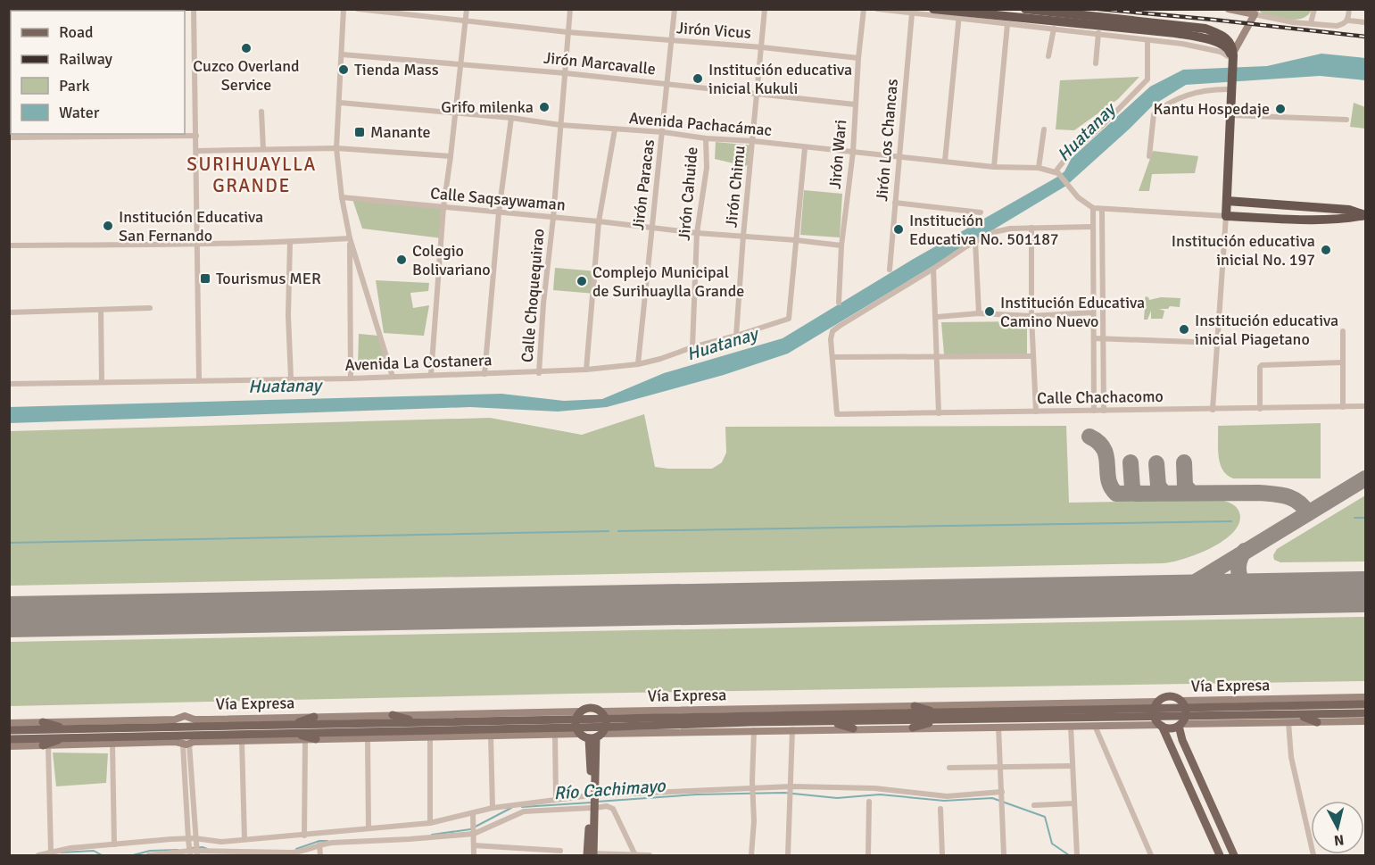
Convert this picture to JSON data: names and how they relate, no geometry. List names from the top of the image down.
{
  "streets": {
    "main road": ["Vía Expresa"],
    "street": [
      "Jirón Vicus",
      "Jirón Marcavalle",
      "Avenida Pachacámac",
      "Jirón Los Chancas",
      "Jirón Wari",
      "Jirón Paracas",
      "Jirón Chimu",
      "Jirón Cahuide",
      "Calle Saqsaywaman",
      "Calle Choquequirao",
      "Avenida La Costanera",
      "Calle Chachacomo"
    ]
  },
  "crossings": [
    ["Jirón Vicus", "Jirón Wari"],
    ["Jirón Vicus", "Jirón Paracas"],
    ["Jirón Vicus", "Jirón Chimu"],
    ["Jirón Marcavalle", "Jirón Wari"],
    ["Jirón Marcavalle", "Jirón Paracas"],
    ["Jirón Marcavalle", "Jirón Chimu"],
    ["Avenida Pachacámac", "Jirón Los Chancas"],
    ["Avenida Pachacámac", "Jirón Wari"],
    ["Avenida Pachacámac", "Jirón Paracas"],
    ["Avenida Pachacámac", "Jirón Chimu"],
    ["Avenida Pachacámac", "Jirón Cahuide"],
    ["Avenida Pachacámac", "Calle Choquequirao"],
    ["Jirón Wari", "Calle Saqsaywaman"],
    ["Jirón Paracas", "Calle Saqsaywaman"],
    ["Jirón Paracas", "Avenida La Costanera"],
    ["Jirón Chimu", "Calle Saqsaywaman"],
    ["Jirón Chimu", "Avenida La Costanera"],
    ["Jirón Cahuide", "Calle Saqsaywaman"],
    ["Jirón Cahuide", "Avenida La Costanera"],
    ["Calle Saqsaywaman", "Calle Choquequirao"],
    ["Calle Saqsaywaman", "Avenida La Costanera"],
    ["Calle Choquequirao", "Avenida La Costanera"]
  ],
  "districts": ["SURIHUAYLLA GRANDE"],
  "water": ["Huatanay", "Río Cachimayo"],
  "places": {
    "other": [
      "Cuzco Overland Service",
      "Tienda Mass",
      "Institución educativa inicial Kukuli",
      "Grifo milenka",
      "Kantu Hospedaje",
      "Institución Educativa San Fernando",
      "Institución Educativa No. 501187",
      "Institución educativa inicial No. 197",
      "Colegio Bolivariano",
      "Complejo Municipal de Surihuaylla Grande",
      "Institución Educativa Camino Nuevo",
      "Institución educativa inicial Piagetano"
    ],
    "transit": ["Manante", "Tourismus MER"]
  },
  "legend": [
    "Road",
    "Railway",
    "Park",
    "Water"
  ],
  "north": "bottom"
}
